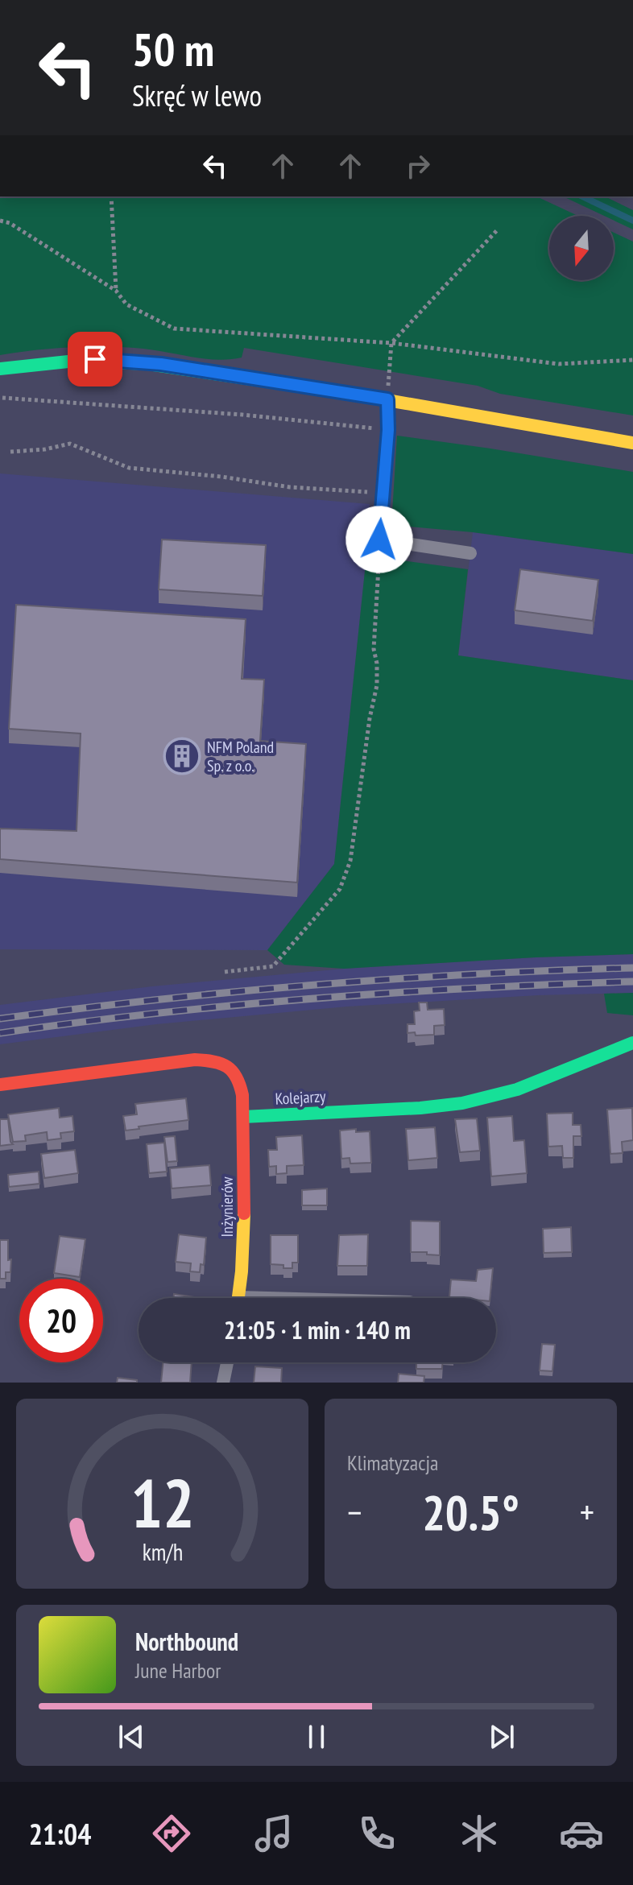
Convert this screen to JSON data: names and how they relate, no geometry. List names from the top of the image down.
{
  "streets": {
    "street": ["Kolejarzy", "Inżynierów"]
  },
  "crossings": [
    ["Kolejarzy", "Inżynierów"]
  ],
  "places": {
    "building": ["NFM Poland Sp. z o.o."]
  },
  "north": "bottom",
  "page": {
    "turn": ["50 m", "Skręć w lewo"],
    "limit": "20",
    "trip": "21:05 · 1 min · 140 m",
    "tile": "Klimatyzacja",
    "heat": ["−", "20.5°", "+"],
    "song": ["Northbound", "June Harbor"],
    "tabs": "21:04",
    "gauge": ["12", "km/h"]
  }
}
